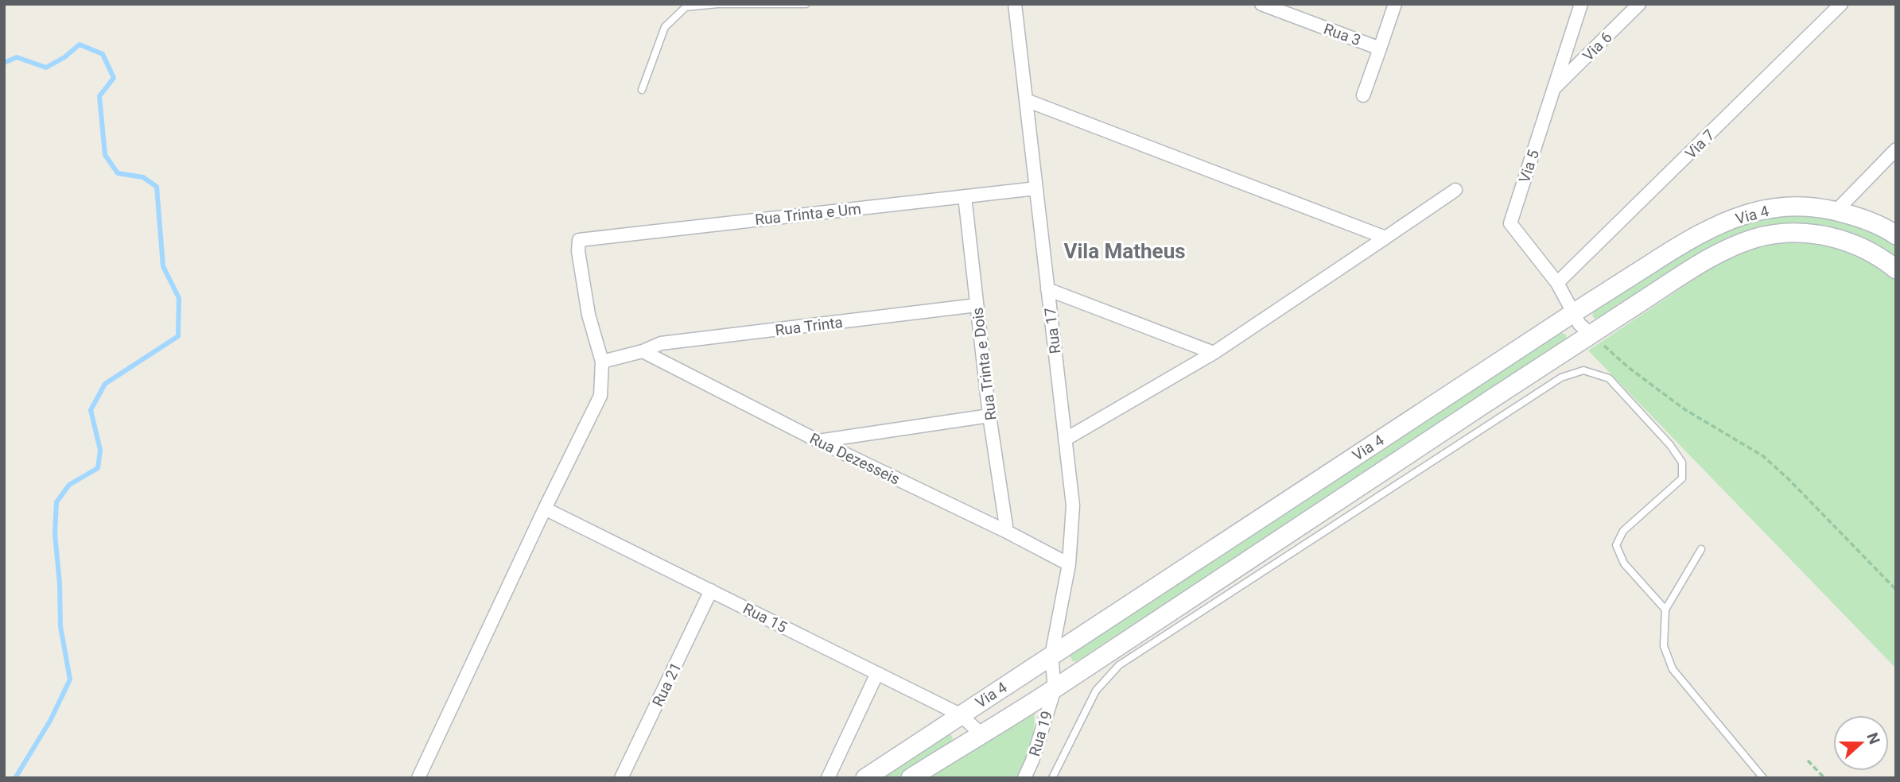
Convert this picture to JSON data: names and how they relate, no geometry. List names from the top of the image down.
{
  "streets": {
    "street": [
      "Rua 3",
      "Via 6",
      "Via 7",
      "Via 5",
      "Rua Trinta e Um",
      "Via 4",
      "Rua Trinta",
      "Rua 17",
      "Rua Trinta e Dois",
      "Rua Dezesseis",
      "Rua 15",
      "Rua 21",
      "Rua 19"
    ]
  },
  "crossings": [
    ["Via 6", "Via 5"],
    ["Via 7", "Via 5"],
    ["Via 5", "Via 4"],
    ["Rua Trinta e Um", "Rua 17"],
    ["Rua Trinta e Um", "Rua Trinta e Dois"],
    ["Via 4", "Rua 17"],
    ["Via 4", "Rua 15"],
    ["Via 4", "Rua 19"],
    ["Rua Trinta", "Rua Trinta e Dois"],
    ["Rua Trinta", "Rua Dezesseis"],
    ["Rua 17", "Rua Dezesseis"],
    ["Rua 17", "Rua 19"],
    ["Rua Trinta e Dois", "Rua Dezesseis"],
    ["Rua 15", "Rua 21"]
  ],
  "districts": ["Vila Matheus"],
  "north": "right"
}
